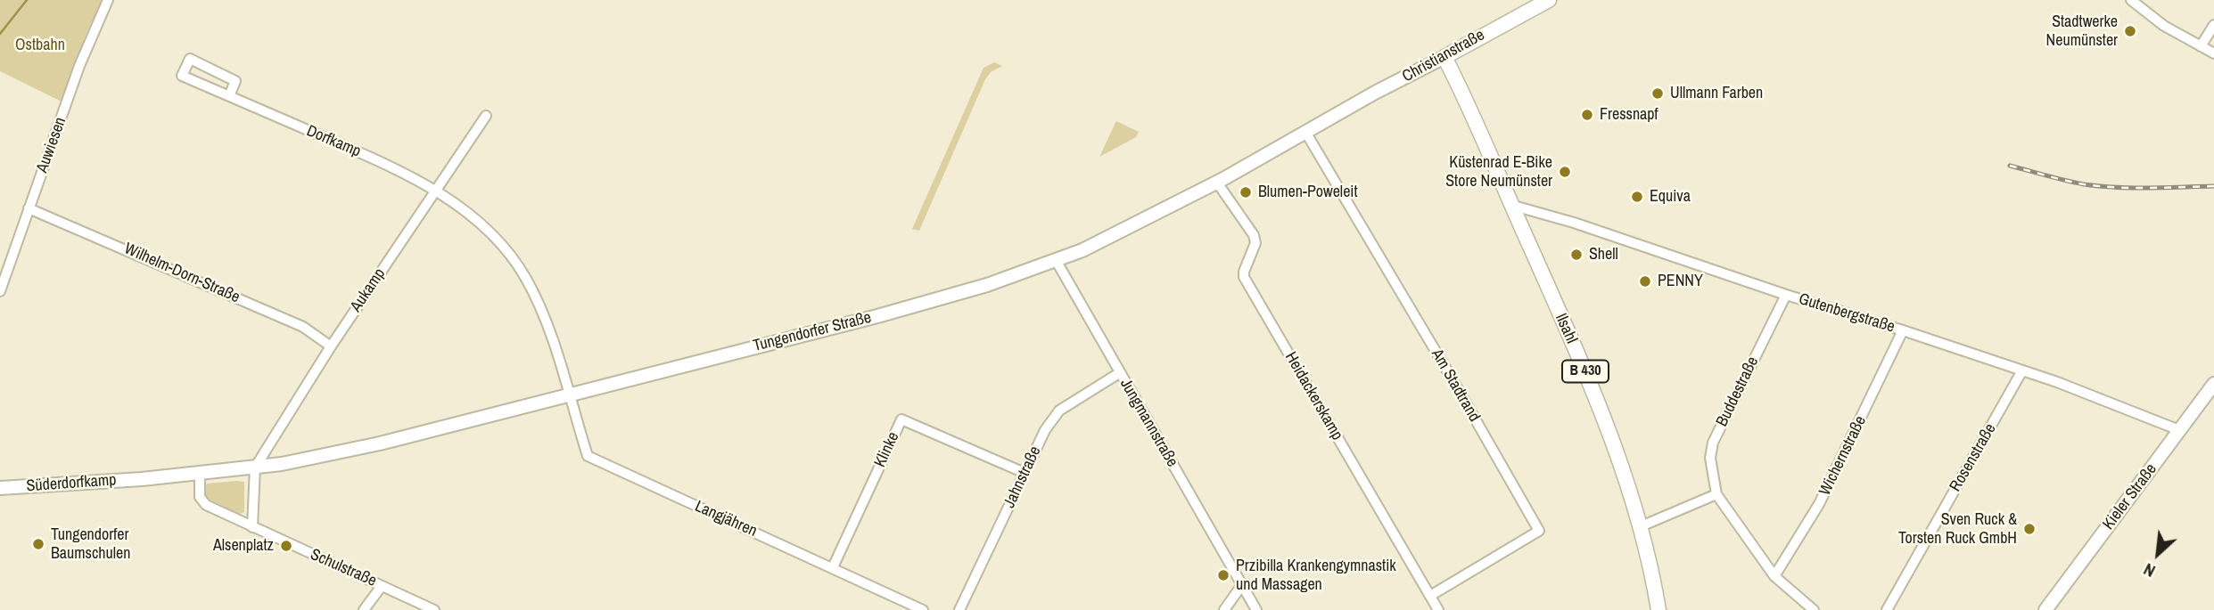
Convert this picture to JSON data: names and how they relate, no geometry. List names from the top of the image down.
{
  "streets": {
    "main road": [
      "Christianstraße",
      "Ilsahl",
      "Tungendorfer Straße",
      "B 430",
      "Süderdorfkamp",
      "Kieler Straße"
    ],
    "street": [
      "Dorfkamp",
      "Auwiesen",
      "Wilhelm-Dorn-Straße",
      "Aukamp",
      "Gutenbergstraße",
      "Am Stadtrand",
      "Buddestraße",
      "Heidackerskamp",
      "Jungmannstraße",
      "Klinke",
      "Wichernstraße",
      "Rosenstraße",
      "Jahnstraße",
      "Langjähren",
      "Schulstraße"
    ]
  },
  "crossings": [
    ["Christianstraße", "Ilsahl"],
    ["Christianstraße", "Tungendorfer Straße"],
    ["Dorfkamp", "Aukamp"],
    ["Dorfkamp", "Tungendorfer Straße"],
    ["Dorfkamp", "Langjähren"],
    ["Auwiesen", "Wilhelm-Dorn-Straße"],
    ["Wilhelm-Dorn-Straße", "Aukamp"],
    ["Aukamp", "Tungendorfer Straße"],
    ["Gutenbergstraße", "Ilsahl"],
    ["Gutenbergstraße", "Buddestraße"],
    ["Gutenbergstraße", "Wichernstraße"],
    ["Gutenbergstraße", "Rosenstraße"],
    ["Gutenbergstraße", "Kieler Straße"],
    ["Tungendorfer Straße", "Am Stadtrand"],
    ["Tungendorfer Straße", "Heidackerskamp"],
    ["Tungendorfer Straße", "Jungmannstraße"],
    ["Tungendorfer Straße", "Langjähren"],
    ["Am Stadtrand", "Heidackerskamp"],
    ["Buddestraße", "Wichernstraße"],
    ["Jungmannstraße", "Jahnstraße"],
    ["Klinke", "Jahnstraße"],
    ["Klinke", "Langjähren"]
  ],
  "parks": ["Ostbahn"],
  "places": [
    "Stadtwerke Neumünster",
    "Ullmann Farben",
    "Fressnapf",
    "Küstenrad E-Bike Store Neumünster",
    "Blumen-Poweleit",
    "Equiva",
    "Shell",
    "PENNY",
    "Sven Ruck & Torsten Ruck GmbH",
    "Tungendorfer Baumschulen",
    "Alsenplatz",
    "Przibilla Krankengymnastik und Massagen"
  ],
  "north": "bottom left"
}
